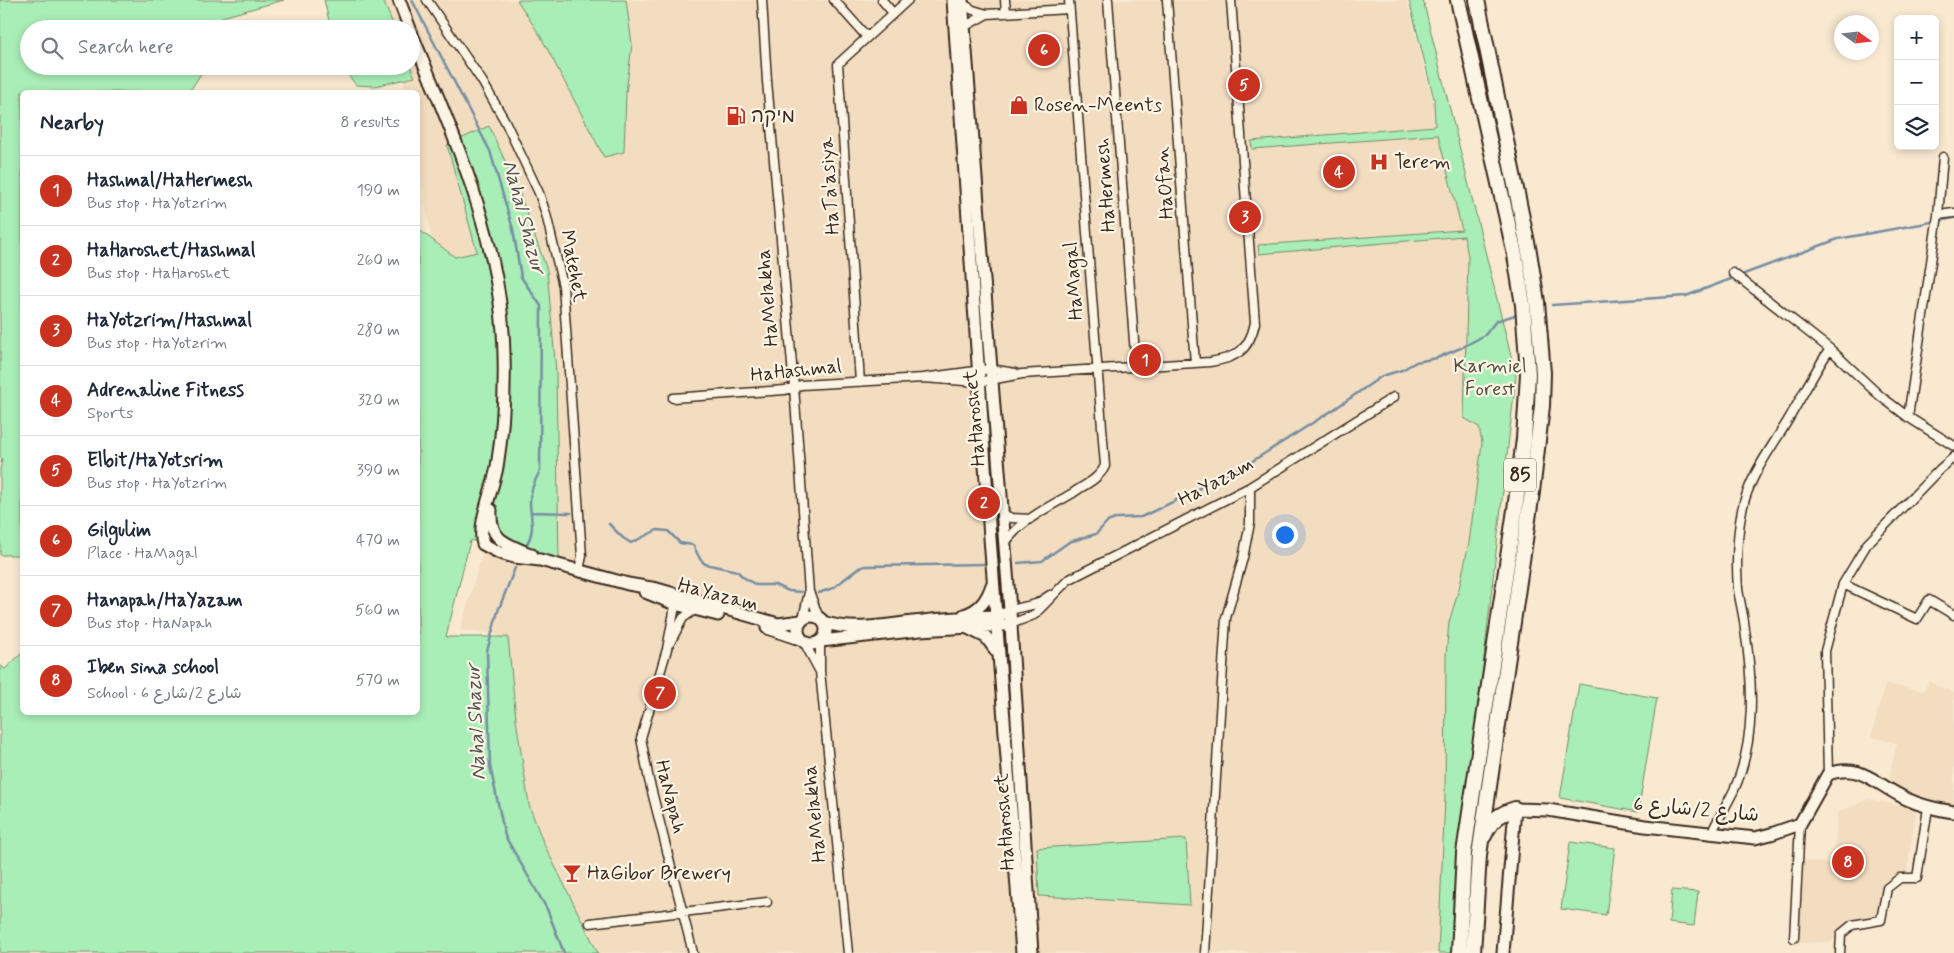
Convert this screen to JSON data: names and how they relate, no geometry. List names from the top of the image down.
{
  "streets": {
    "highway": ["85"],
    "street": [
      "HaOfan",
      "HaHermesh",
      "HaTa'asiya",
      "Matehet",
      "HaMagal",
      "HaMelakha",
      "HaHashmal",
      "HaHaroshet",
      "HaYazam",
      "HaNapah",
      "شارع 2/شارع 6"
    ]
  },
  "crossings": [
    ["HaTa'asiya", "HaHashmal"],
    ["Matehet", "HaYazam"],
    ["HaMagal", "HaHaroshet"],
    ["HaMelakha", "HaHashmal"],
    ["HaMelakha", "HaYazam"],
    ["HaHashmal", "HaHaroshet"],
    ["HaHaroshet", "HaYazam"],
    ["HaYazam", "HaNapah"]
  ],
  "water": ["Nahal Shazur"],
  "parks": ["Karmiel Forest"],
  "places": {
    "shop": ["Rosen-Meents"],
    "fuel station": ["מיקה"],
    "hospital": ["Terem"],
    "bar": ["HaGibor Brewery"]
  },
  "north": "right",
  "page": {
    "map_buttons": ["+", "−"],
    "search": "Search here",
    "pins": [
      "6",
      "5",
      "4",
      "3",
      "1",
      "2",
      "7",
      "8"
    ],
    "heading": ["Nearby", "8 results"],
    "list": [
      {
        "mark": "1",
        "name": "Hashmal/HaHermesh",
        "note": "Bus stop · HaYotzrim",
        "value": "190 m"
      },
      {
        "mark": "2",
        "name": "HaHaroshet/Hashmal",
        "note": "Bus stop · HaHaroshet",
        "value": "260 m"
      },
      {
        "mark": "3",
        "name": "HaYotzrim/Hashmal",
        "note": "Bus stop · HaYotzrim",
        "value": "280 m"
      },
      {
        "mark": "4",
        "name": "Adrenaline Fitness",
        "note": "Sports",
        "value": "320 m"
      },
      {
        "mark": "5",
        "name": "Elbit/HaYotsrim",
        "note": "Bus stop · HaYotzrim",
        "value": "390 m"
      },
      {
        "mark": "6",
        "name": "Gilgulim",
        "note": "Place · HaMagal",
        "value": "470 m"
      },
      {
        "mark": "7",
        "name": "Hanapah/HaYazam",
        "note": "Bus stop · HaNapah",
        "value": "560 m"
      },
      {
        "mark": "8",
        "name": "Iben sina school",
        "note": "School · شارع 2/شارع 6",
        "value": "570 m"
      }
    ]
  }
}
